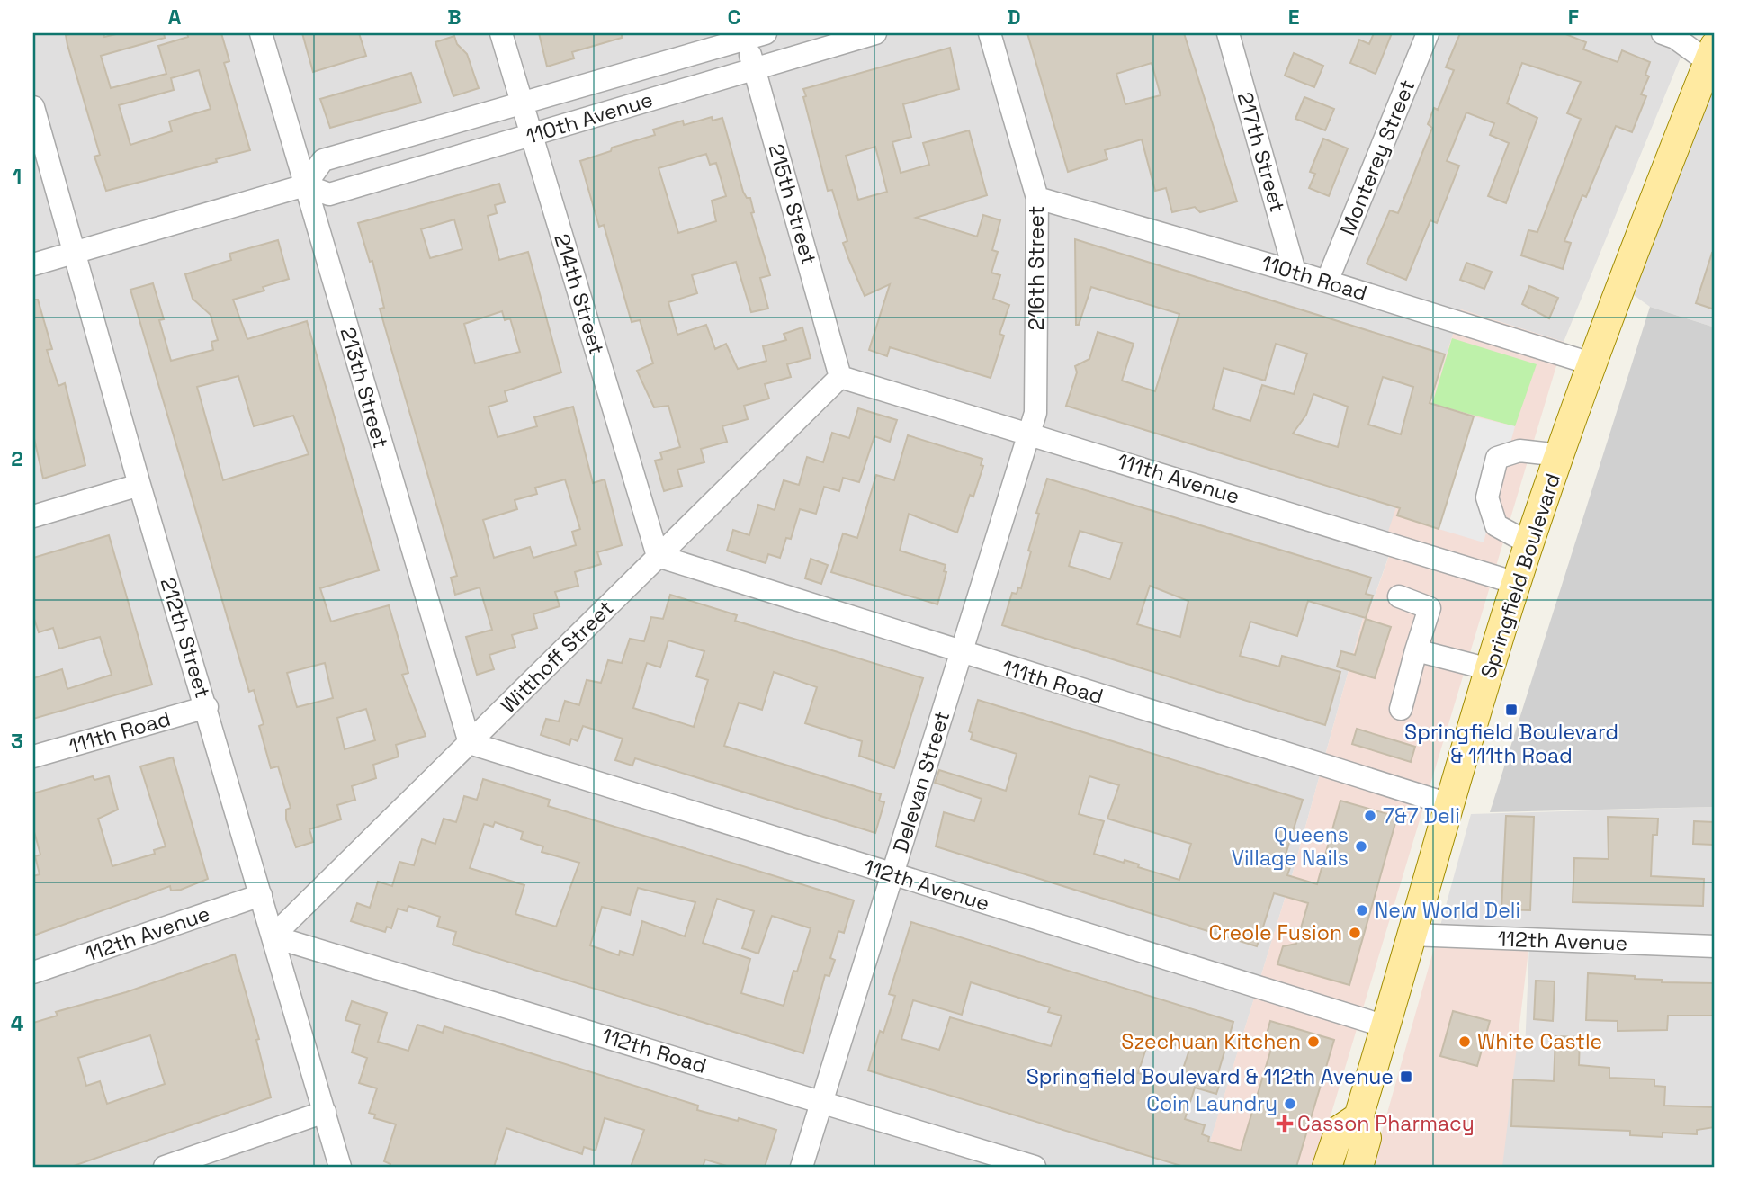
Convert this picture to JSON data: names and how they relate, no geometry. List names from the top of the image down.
{
  "streets": {
    "main road": ["Springfield Boulevard"],
    "street": [
      "110th Avenue",
      "217th Street",
      "Monterey Street",
      "215th Street",
      "216th Street",
      "110th Road",
      "214th Street",
      "213th Street",
      "111th Avenue",
      "212th Street",
      "Witthoff Street",
      "111th Road",
      "Delevan Street",
      "112th Avenue",
      "112th Road"
    ]
  },
  "crossings": [
    ["110th Avenue", "215th Street"],
    ["110th Avenue", "214th Street"],
    ["110th Avenue", "213th Street"],
    ["217th Street", "110th Road"],
    ["Monterey Street", "110th Road"],
    ["215th Street", "111th Avenue"],
    ["215th Street", "Witthoff Street"],
    ["216th Street", "110th Road"],
    ["216th Street", "111th Avenue"],
    ["216th Street", "Delevan Street"],
    ["110th Road", "Springfield Boulevard"],
    ["214th Street", "Witthoff Street"],
    ["214th Street", "111th Road"],
    ["213th Street", "Witthoff Street"],
    ["213th Street", "112th Avenue"],
    ["111th Avenue", "Springfield Boulevard"],
    ["111th Avenue", "Witthoff Street"],
    ["111th Avenue", "Delevan Street"],
    ["Springfield Boulevard", "111th Road"],
    ["Springfield Boulevard", "112th Avenue"],
    ["212th Street", "Witthoff Street"],
    ["212th Street", "111th Road"],
    ["212th Street", "112th Avenue"],
    ["212th Street", "112th Road"],
    ["Witthoff Street", "111th Road"],
    ["Witthoff Street", "112th Avenue"],
    ["Witthoff Street", "112th Road"],
    ["111th Road", "Delevan Street"],
    ["Delevan Street", "112th Avenue"],
    ["Delevan Street", "112th Road"]
  ],
  "places": {
    "transit": ["Springfield Boulevard & 111th Road", "Springfield Boulevard & 112th Avenue"],
    "other": [
      "7&7 Deli",
      "Queens Village Nails",
      "New World Deli",
      "Creole Fusion",
      "Szechuan Kitchen",
      "White Castle",
      "Coin Laundry"
    ],
    "health": ["Casson Pharmacy"]
  },
  "grid": {
    "columns": [
      "A",
      "B",
      "C",
      "D",
      "E",
      "F"
    ],
    "rows": [
      "1",
      "2",
      "3",
      "4"
    ]
  }
}
